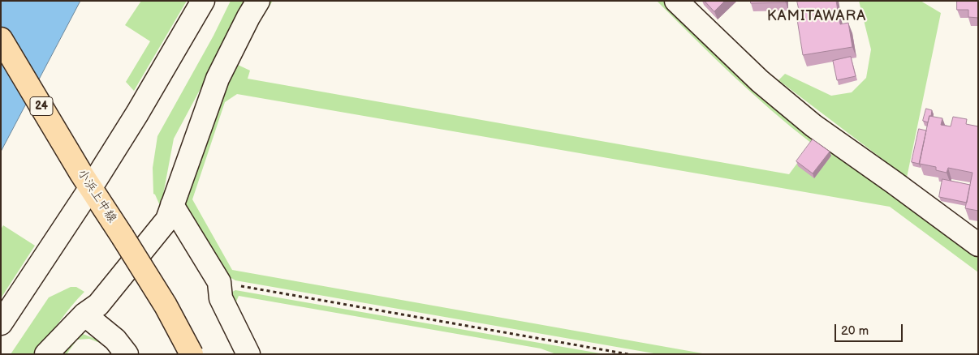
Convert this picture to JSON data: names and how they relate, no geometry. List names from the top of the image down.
{
  "streets": {
    "main road": ["24", "小浜上中線"]
  },
  "districts": ["KAMITAWARA"],
  "scale_bar": "20 m"
}
